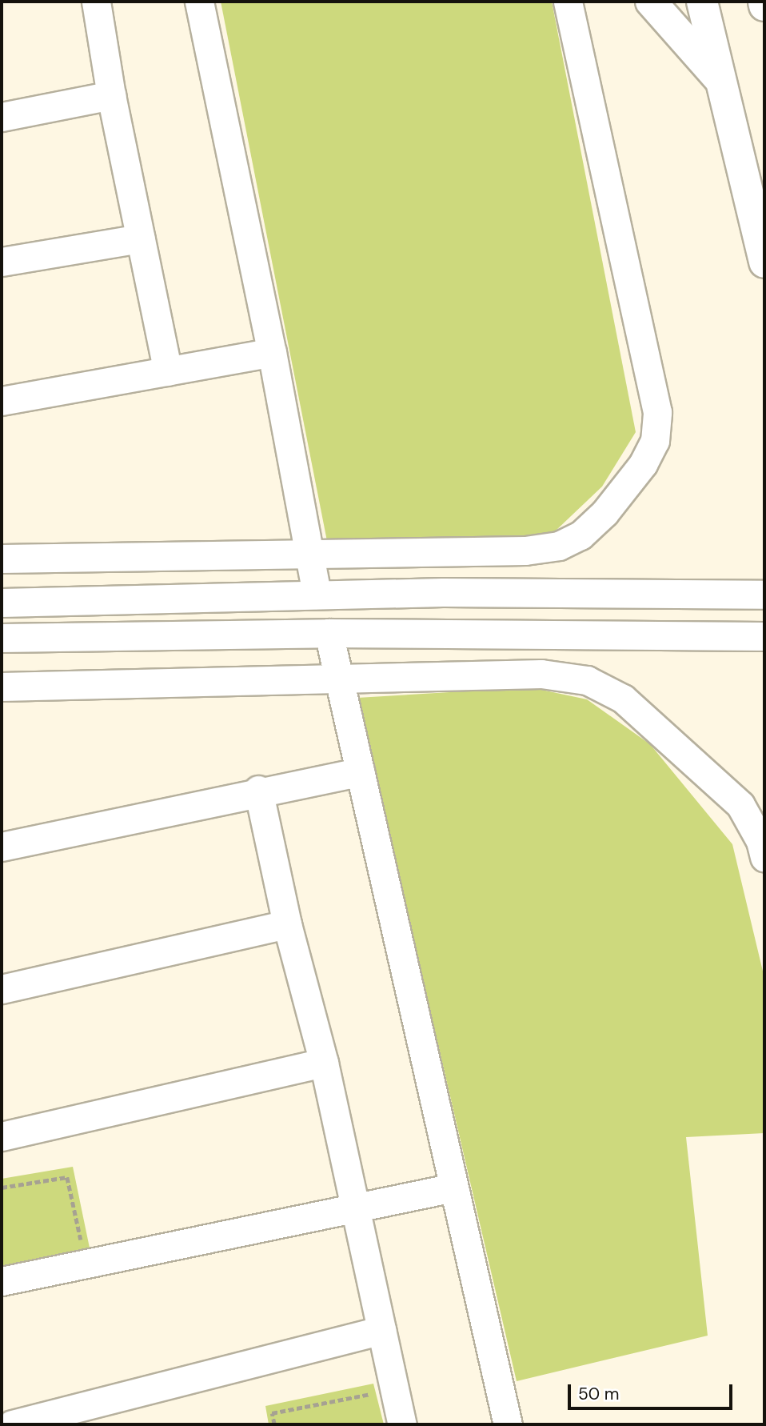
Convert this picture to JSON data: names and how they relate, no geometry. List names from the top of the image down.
{
  "scale_bar": "50 m"
}
